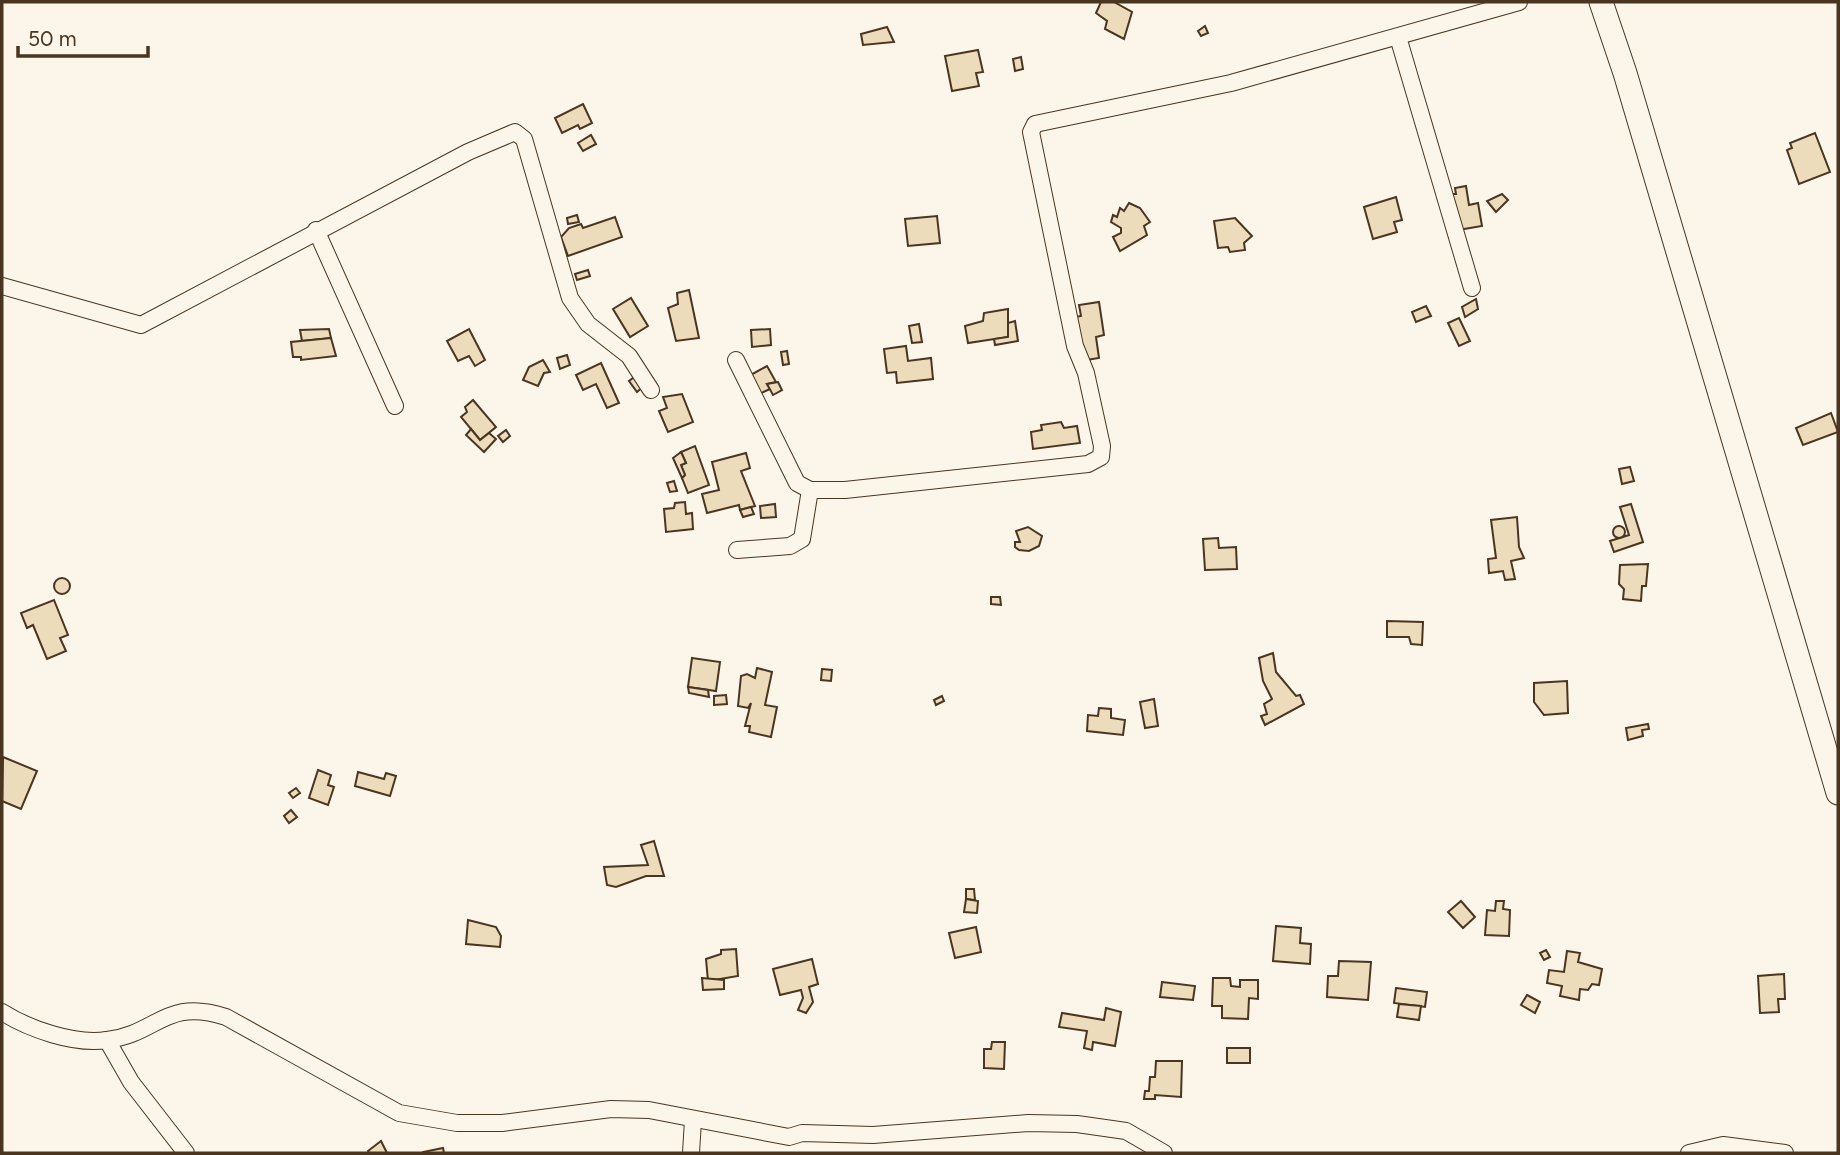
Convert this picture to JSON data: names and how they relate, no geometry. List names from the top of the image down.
{
  "scale_bar": "50 m"
}
